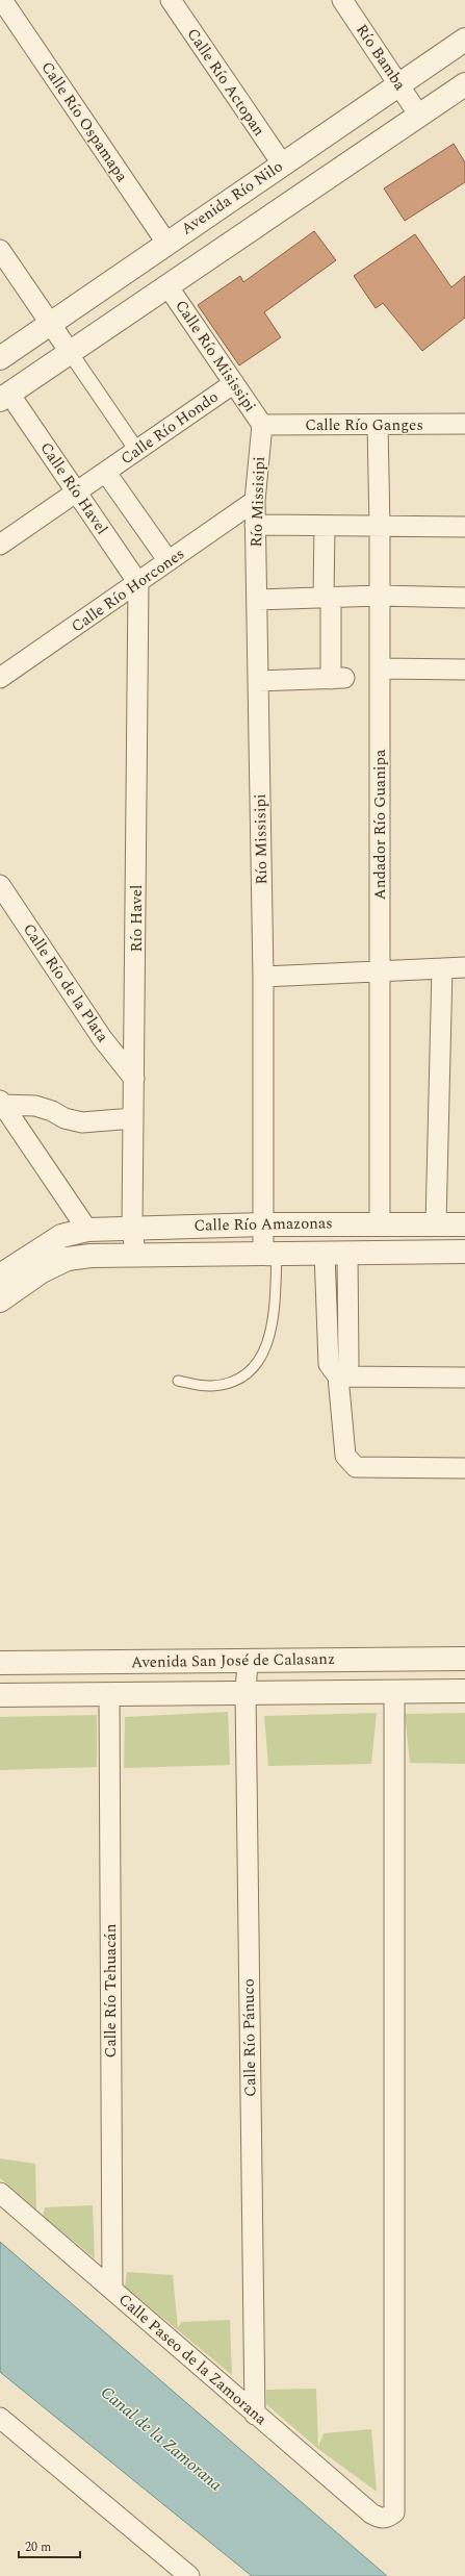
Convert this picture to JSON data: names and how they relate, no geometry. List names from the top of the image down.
{
  "streets": {
    "street": [
      "Río Bamba",
      "Calle Río Actopan",
      "Calle Río Ospamapa",
      "Avenida Río Nilo",
      "Calle Río Misissipi",
      "Calle Río Ganges",
      "Calle Río Hondo",
      "Calle Río Havel",
      "Río Missisipi",
      "Calle Río Horcones",
      "Andador Río Guanipa",
      "Río Havel",
      "Calle Río de la Plata",
      "Calle Río Amazonas",
      "Avenida San José de Calasanz",
      "Calle Río Tehuacán",
      "Calle Río Pánuco",
      "Calle Paseo de la Zamorana"
    ]
  },
  "crossings": [
    ["Río Bamba", "Avenida Río Nilo"],
    ["Calle Río Actopan", "Avenida Río Nilo"],
    ["Calle Río Ospamapa", "Avenida Río Nilo"],
    ["Calle Río Misissipi", "Calle Río Ganges"],
    ["Calle Río Misissipi", "Calle Río Hondo"],
    ["Calle Río Misissipi", "Río Missisipi"],
    ["Calle Río Ganges", "Río Missisipi"],
    ["Calle Río Ganges", "Andador Río Guanipa"],
    ["Calle Río Hondo", "Calle Río Havel"],
    ["Calle Río Havel", "Calle Río Horcones"],
    ["Calle Río Havel", "Río Havel"],
    ["Río Missisipi", "Calle Río Horcones"],
    ["Río Missisipi", "Calle Río Amazonas"],
    ["Calle Río Horcones", "Río Havel"],
    ["Andador Río Guanipa", "Calle Río Amazonas"],
    ["Río Havel", "Calle Río de la Plata"],
    ["Río Havel", "Calle Río Amazonas"],
    ["Avenida San José de Calasanz", "Calle Río Tehuacán"],
    ["Avenida San José de Calasanz", "Calle Río Pánuco"],
    ["Avenida San José de Calasanz", "Calle Paseo de la Zamorana"],
    ["Calle Río Tehuacán", "Calle Paseo de la Zamorana"],
    ["Calle Río Pánuco", "Calle Paseo de la Zamorana"]
  ],
  "water": ["Canal de la Zamorana"],
  "scale_bar": "20 m"
}
